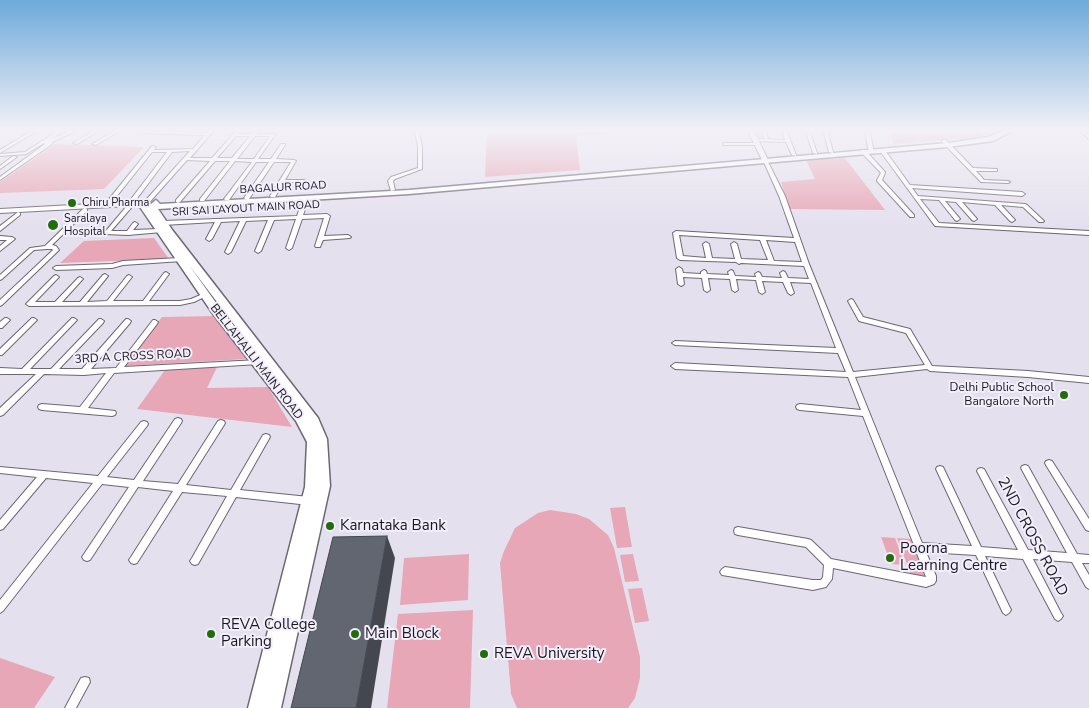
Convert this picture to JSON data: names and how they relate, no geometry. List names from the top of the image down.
{
  "streets": {
    "main road": ["BAGALUR ROAD", "BELLAHALLI MAIN ROAD"],
    "street": ["SRI SAI LAYOUT MAIN ROAD", "3RD A CROSS ROAD", "2ND CROSS ROAD"]
  },
  "crossings": [
    ["BAGALUR ROAD", "SRI SAI LAYOUT MAIN ROAD"],
    ["BAGALUR ROAD", "BELLAHALLI MAIN ROAD"],
    ["SRI SAI LAYOUT MAIN ROAD", "BELLAHALLI MAIN ROAD"],
    ["3RD A CROSS ROAD", "BELLAHALLI MAIN ROAD"]
  ],
  "places": [
    "Chiru Pharma",
    "Saralaya Hospital",
    "Delhi Public School Bangalore North",
    "Karnataka Bank",
    "Poorna Learning Centre",
    "REVA College Parking",
    "Main Block",
    "REVA University"
  ]
}
